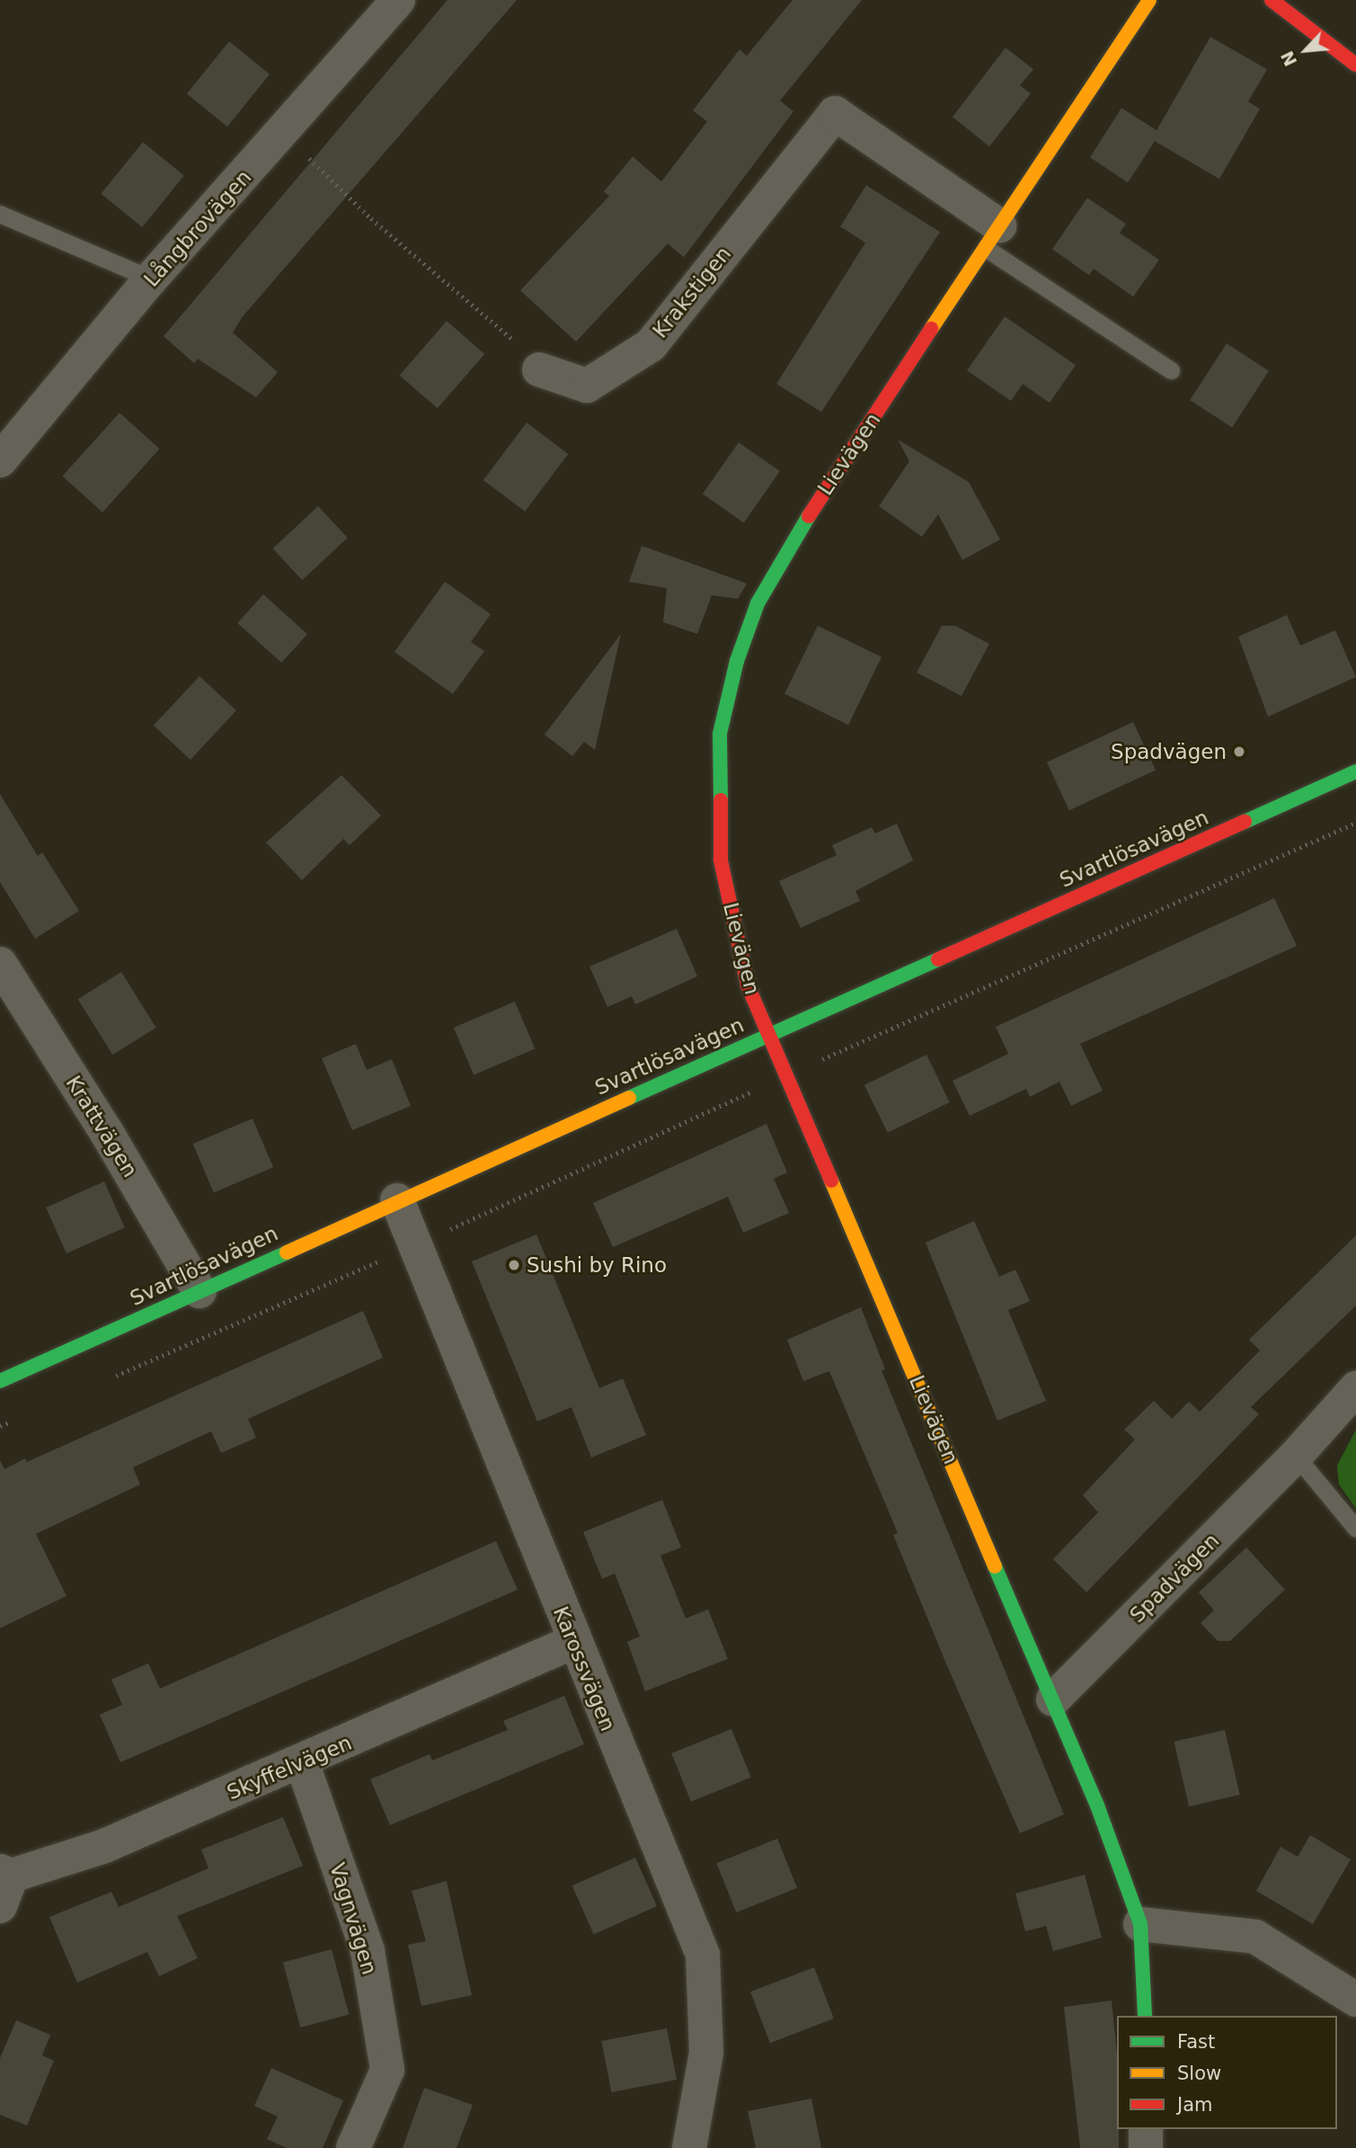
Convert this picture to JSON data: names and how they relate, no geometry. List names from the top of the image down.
{
  "streets": {
    "street": [
      "Långbrovägen",
      "Krakstigen",
      "Lievägen",
      "Svartlösavägen",
      "Krattvägen",
      "Spadvägen",
      "Karossvägen",
      "Skyffelvägen",
      "Vagnvägen"
    ]
  },
  "crossings": [
    ["Krakstigen", "Lievägen"],
    ["Lievägen", "Svartlösavägen"],
    ["Lievägen", "Spadvägen"],
    ["Svartlösavägen", "Krattvägen"],
    ["Svartlösavägen", "Karossvägen"],
    ["Karossvägen", "Skyffelvägen"],
    ["Skyffelvägen", "Vagnvägen"]
  ],
  "places": ["Spadvägen", "Sushi by Rino"],
  "legend": ["Fast", "Slow", "Jam"],
  "north": "bottom left"
}
